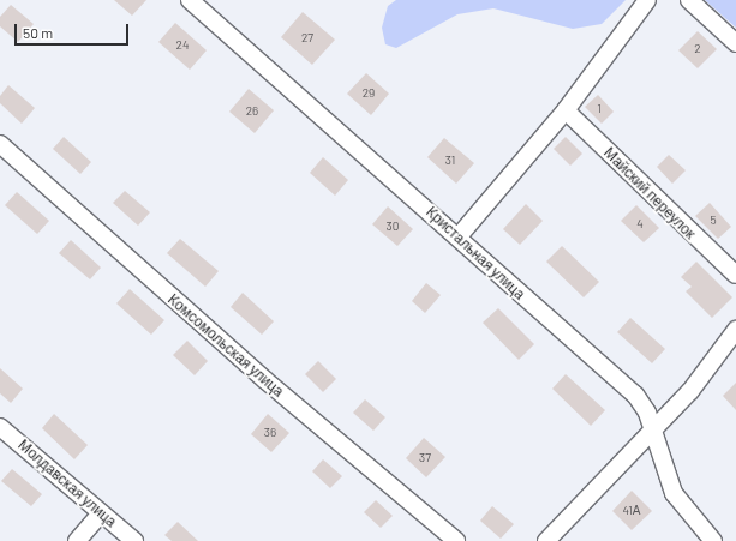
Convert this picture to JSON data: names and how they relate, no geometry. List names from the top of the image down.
{
  "streets": {
    "street": [
      "Майский переулок",
      "Кристальная улица",
      "Комсомольская улица",
      "Молдавская улица"
    ]
  },
  "house_numbers": [
    "27",
    "24",
    "2",
    "29",
    "1",
    "26",
    "31",
    "5",
    "4",
    "30",
    "36",
    "37",
    "41А"
  ],
  "scale_bar": "50 m"
}
